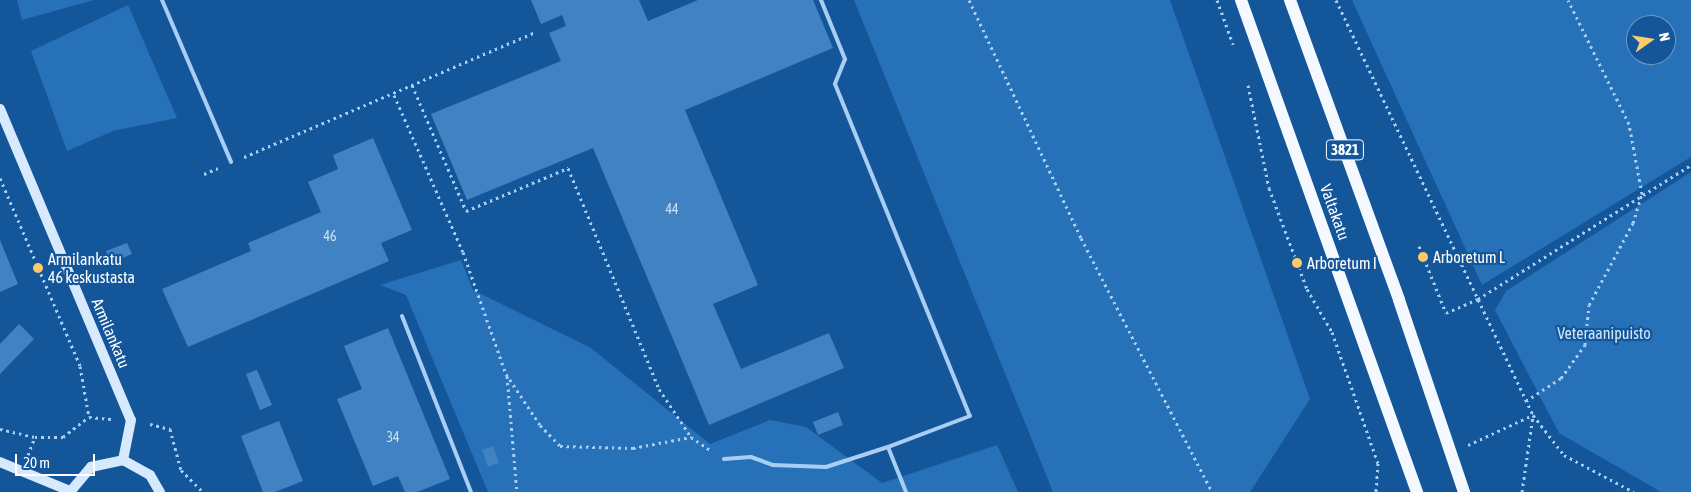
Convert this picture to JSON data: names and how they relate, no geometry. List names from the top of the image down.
{
  "streets": {
    "main road": ["3821", "Valtakatu"],
    "street": ["Armilankatu"]
  },
  "parks": ["Veteraanipuisto"],
  "places": ["Arboretum L", "Arboretum I", "Armilankatu 46 keskustasta"],
  "house_numbers": ["44", "46", "34"],
  "scale_bar": "20 m",
  "north": "right"
}
